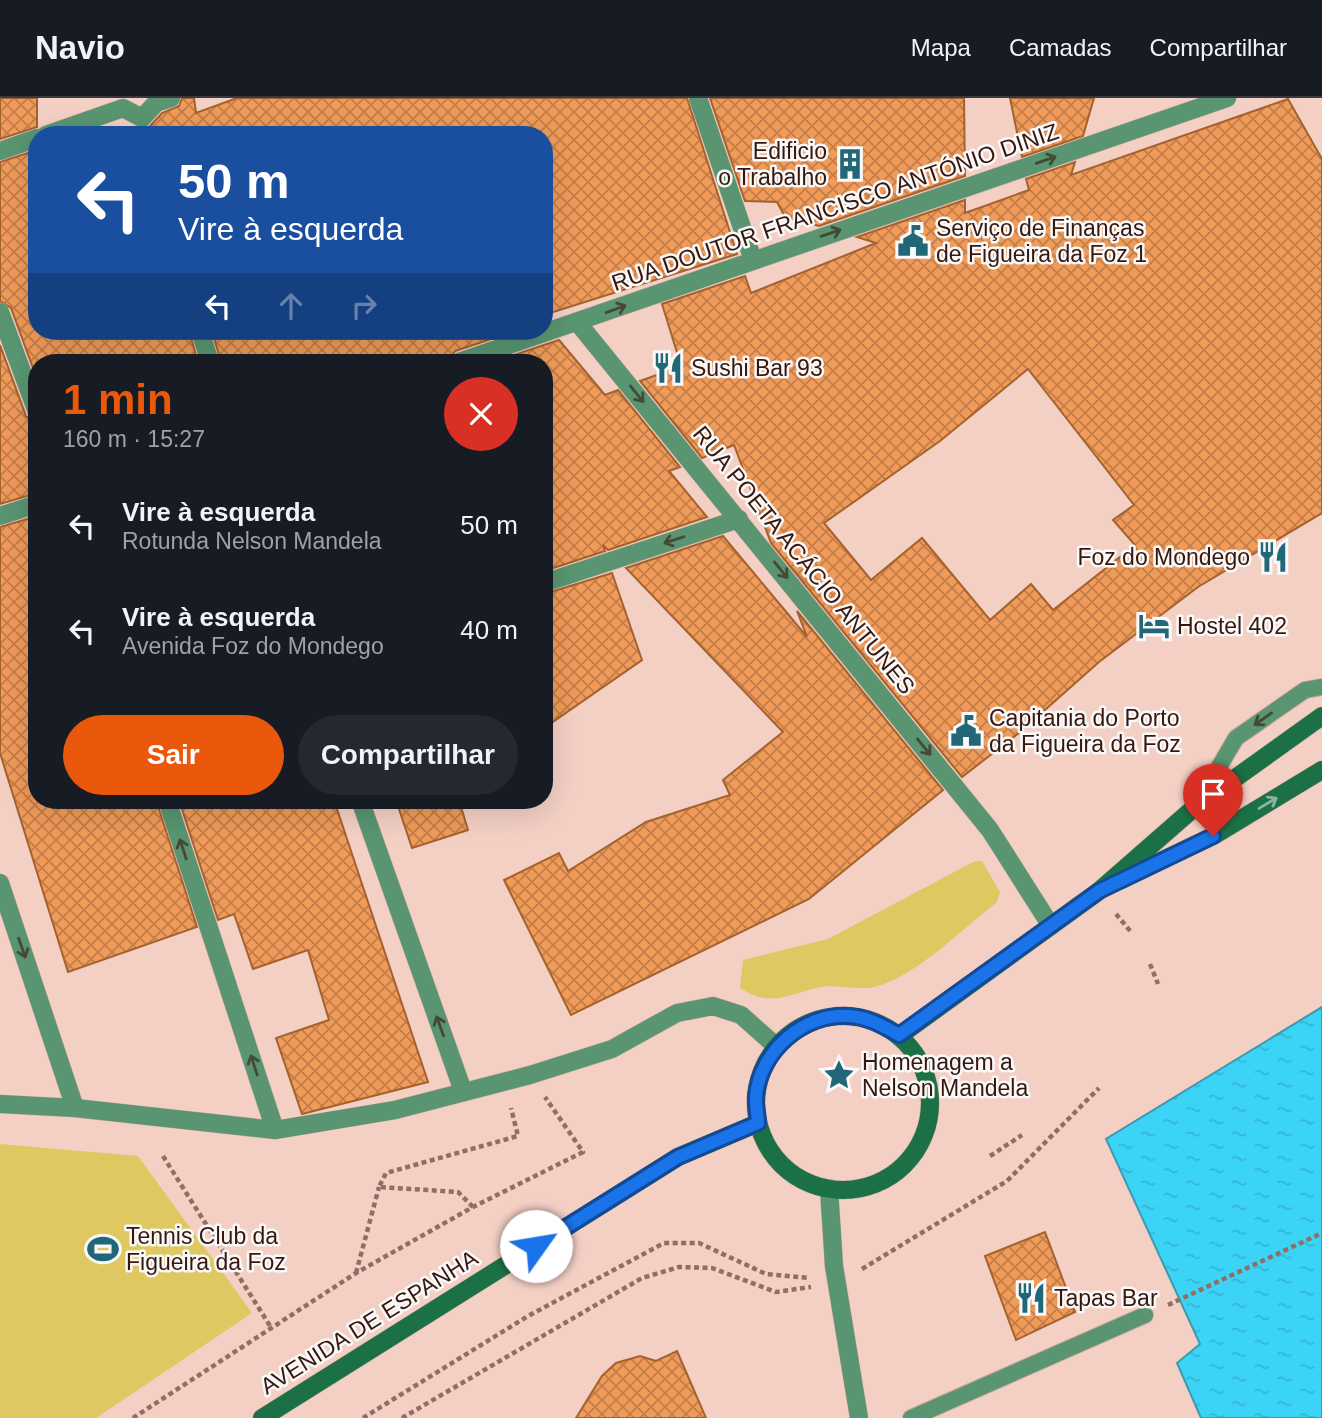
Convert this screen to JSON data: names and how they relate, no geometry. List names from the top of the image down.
{
  "streets": {
    "main road": ["AVENIDA DE ESPANHA"],
    "street": ["RUA DOUTOR FRANCISCO ANTÓNIO DINIZ", "RUA POETA ACÁCIO ANTUNES"]
  },
  "crossings": [
    ["RUA DOUTOR FRANCISCO ANTÓNIO DINIZ", "RUA POETA ACÁCIO ANTUNES"]
  ],
  "one_way": ["RUA DOUTOR FRANCISCO ANTÓNIO DINIZ", "RUA POETA ACÁCIO ANTUNES"],
  "places": {
    "building": ["Edificio o Trabalho"],
    "public building": ["Serviço de Finanças de Figueira da Foz 1", "Capitania do Porto da Figueira da Foz"],
    "restaurant": ["Sushi Bar 93", "Foz do Mondego", "Tapas Bar"],
    "hotel": ["Hostel 402"],
    "place": ["Homenagem a Nelson Mandela"],
    "sports": ["Tennis Club da Figueira da Foz"]
  },
  "page": {
    "header": "Navio",
    "nav": ["Mapa", "Camadas", "Compartilhar"],
    "turn": ["50 m", "Vire à esquerda"],
    "heading": ["1 min", "160 m · 15:27"],
    "list": [
      {
        "name": "Vire à esquerda",
        "note": "Rotunda Nelson Mandela",
        "value": "50 m"
      },
      {
        "name": "Vire à esquerda",
        "note": "Avenida Foz do Mondego",
        "value": "40 m"
      }
    ],
    "buttons": ["Sair", "Compartilhar"]
  }
}
